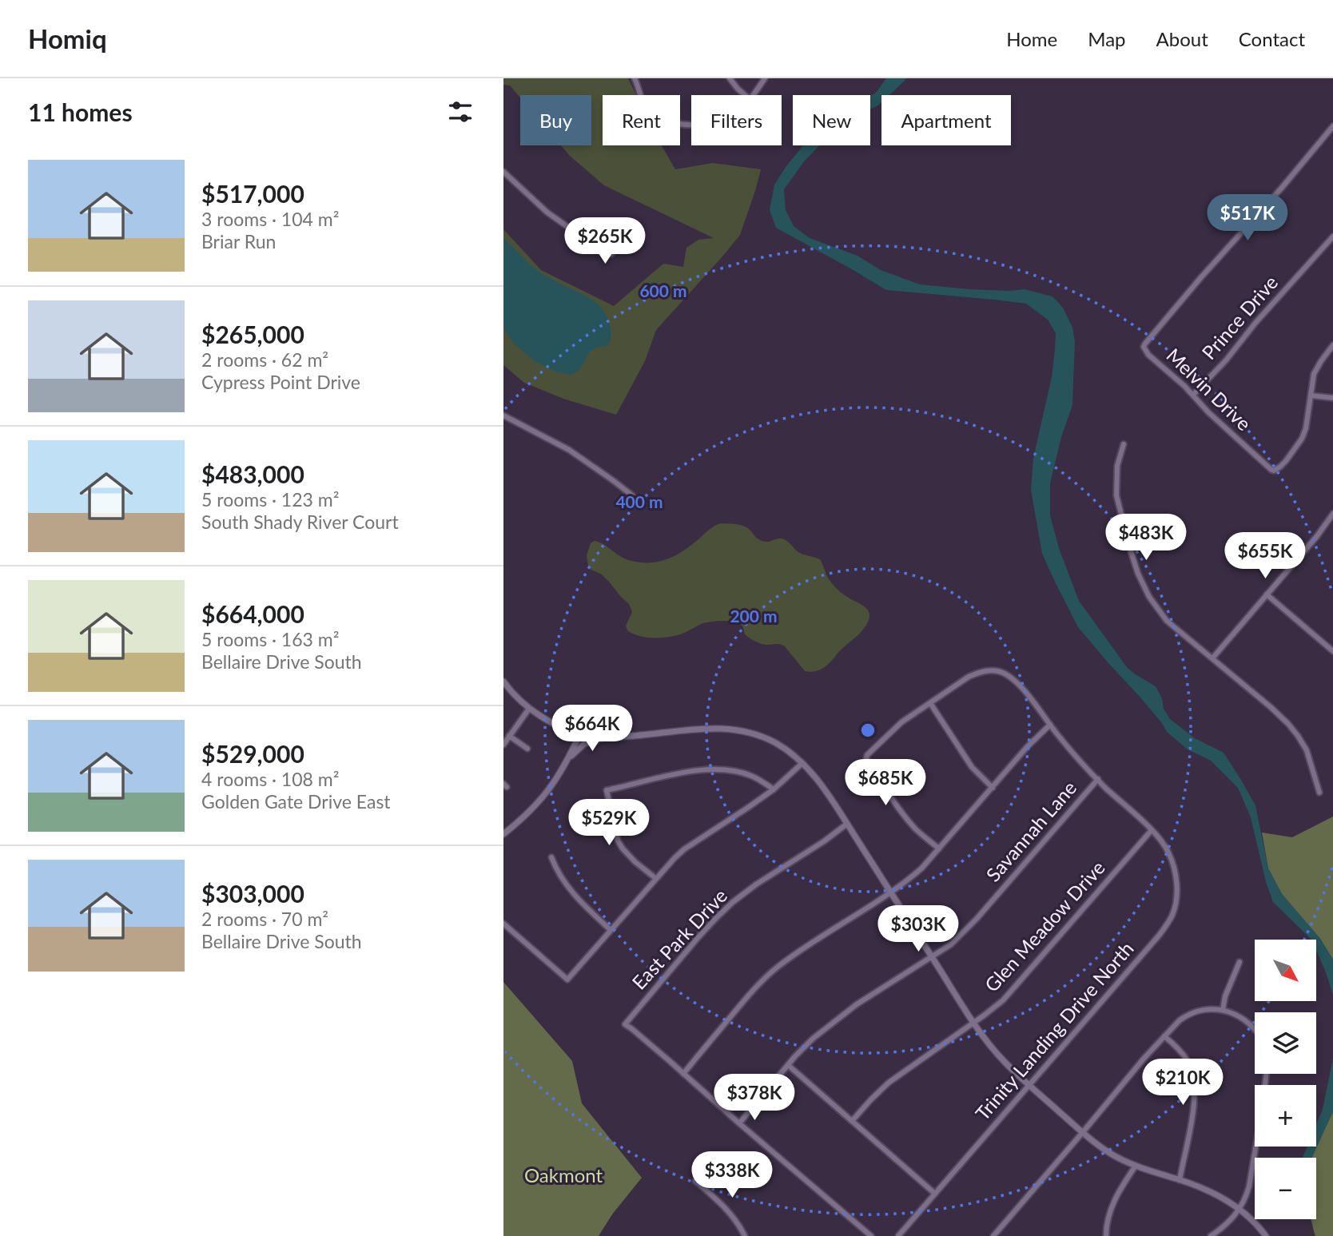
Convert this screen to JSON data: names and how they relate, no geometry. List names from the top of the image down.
{
  "streets": {
    "street": [
      "Prince Drive",
      "Melvin Drive",
      "Savannah Lane",
      "Glen Meadow Drive",
      "East Park Drive",
      "Trinity Landing Drive North"
    ]
  },
  "crossings": [
    ["Prince Drive", "Melvin Drive"],
    ["Savannah Lane", "Trinity Landing Drive North"],
    ["Glen Meadow Drive", "Trinity Landing Drive North"]
  ],
  "parks": ["Oakmont"],
  "north": "bottom right",
  "page": {
    "header": "Homiq",
    "nav": [
      "Home",
      "Map",
      "About",
      "Contact"
    ],
    "heading": "11 homes",
    "chip": [
      "Buy",
      "Rent",
      "Filters",
      "New",
      "Apartment"
    ],
    "list": [
      {
        "name": "$517,000",
        "note": "3 rooms · 104 m² · Briar Run"
      },
      {
        "name": "$265,000",
        "note": "2 rooms · 62 m² · Cypress Point Drive"
      },
      {
        "name": "$483,000",
        "note": "5 rooms · 123 m² · South Shady River Court"
      },
      {
        "name": "$664,000",
        "note": "5 rooms · 163 m² · Bellaire Drive South"
      },
      {
        "name": "$529,000",
        "note": "4 rooms · 108 m² · Golden Gate Drive East"
      },
      {
        "name": "$303,000",
        "note": "2 rooms · 70 m² · Bellaire Drive South"
      }
    ],
    "price": [
      "$517K",
      "$265K",
      "$483K",
      "$655K",
      "$664K",
      "$685K",
      "$529K",
      "$303K",
      "$210K",
      "$378K",
      "$338K"
    ],
    "map_buttons": ["+", "−"]
  },
  "rings": ["600 m", "400 m", "200 m"]
}
